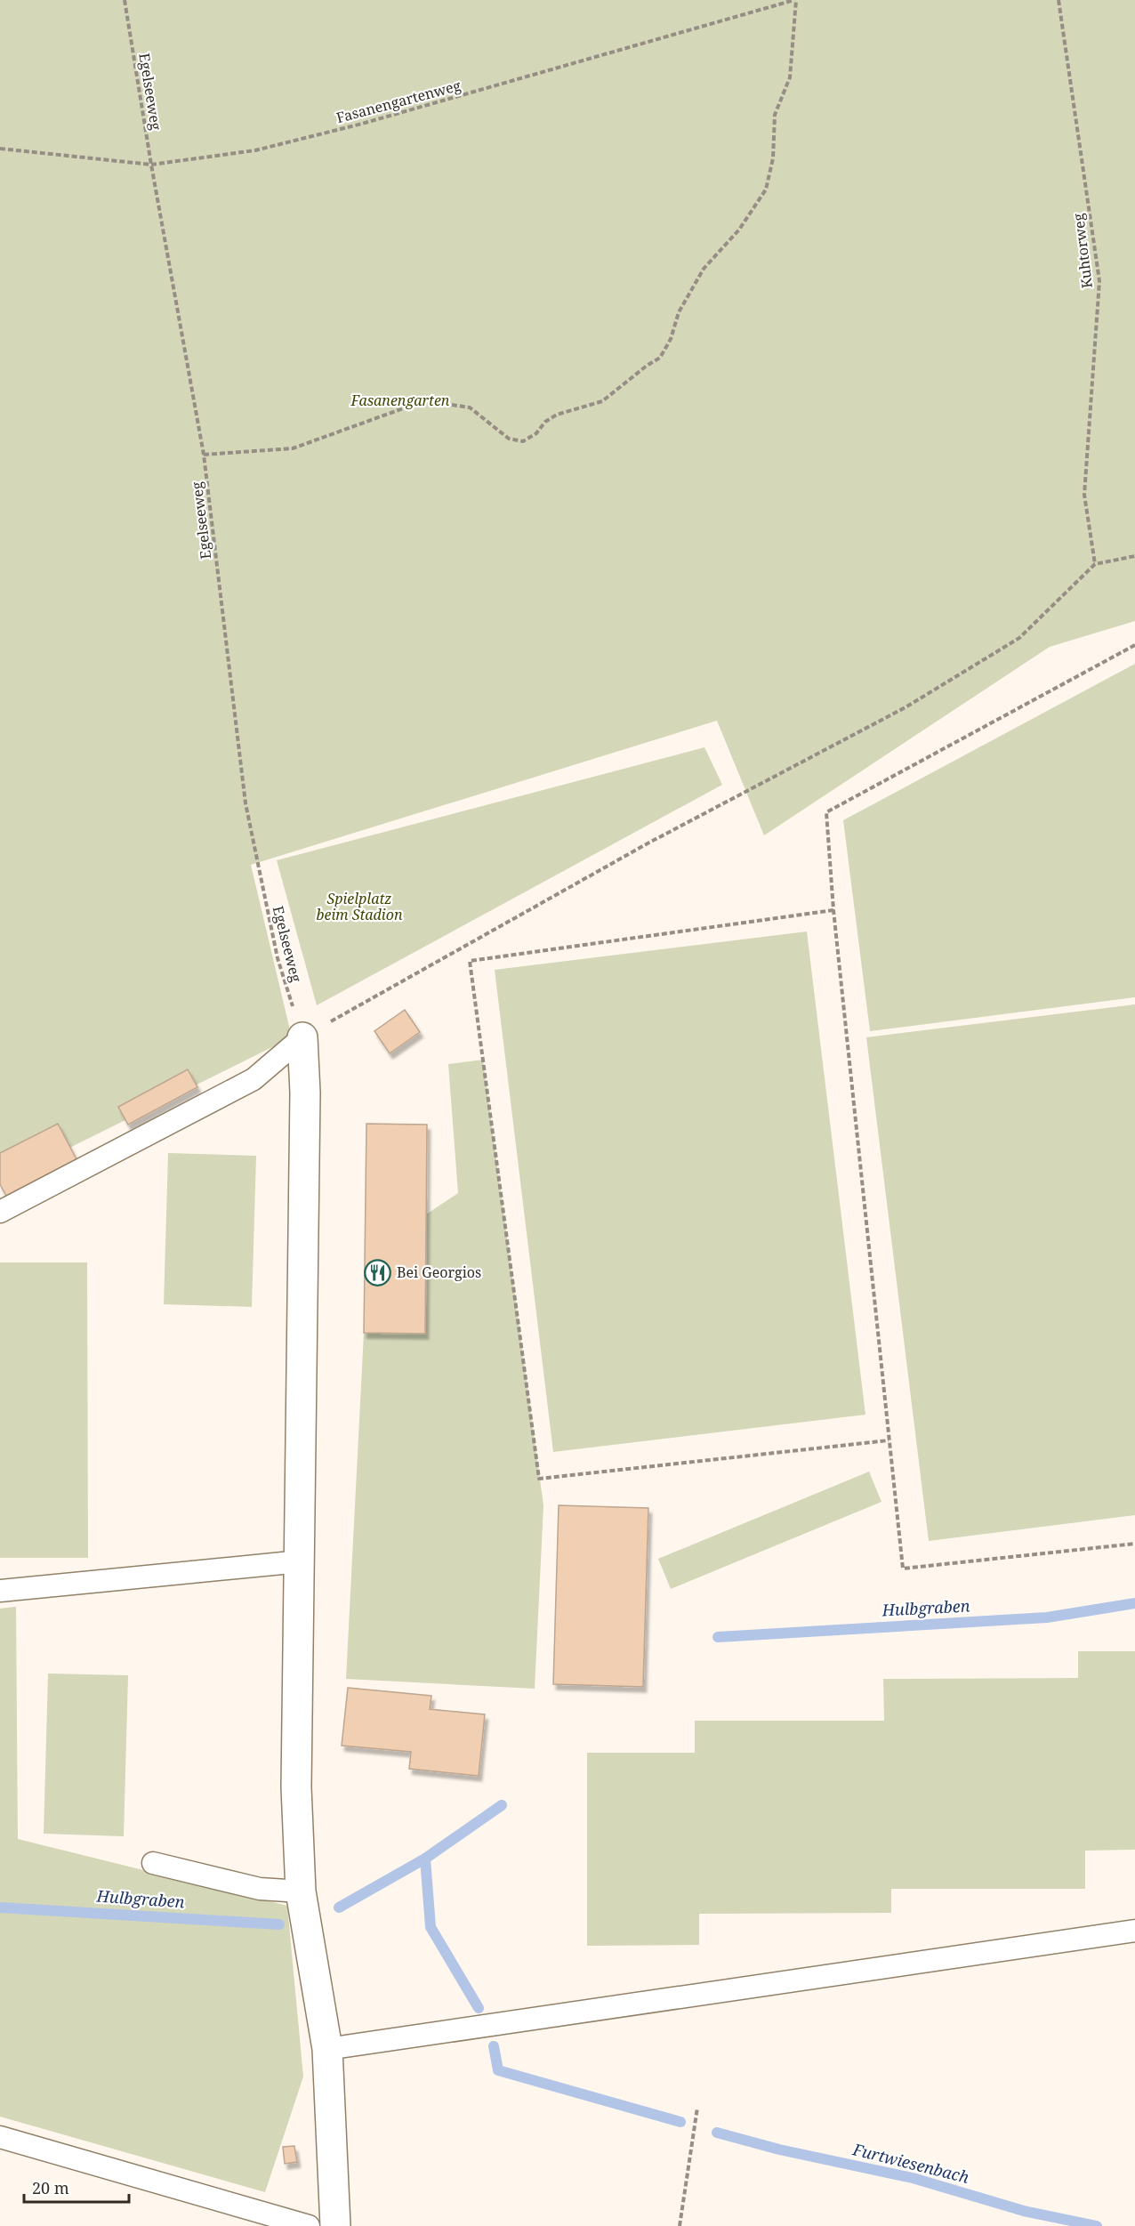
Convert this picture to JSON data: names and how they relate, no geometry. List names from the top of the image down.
{
  "streets": {
    "path": ["Egelseeweg", "Fasanengartenweg", "Kuhtorweg"]
  },
  "crossings": [
    ["Egelseeweg", "Fasanengartenweg"]
  ],
  "water": ["Hulbgraben", "Furtwiesenbach"],
  "parks": ["Fasanengarten", "Spielplatz beim Stadion"],
  "places": {
    "restaurant": ["Bei Georgios"]
  },
  "scale_bar": "20 m"
}
